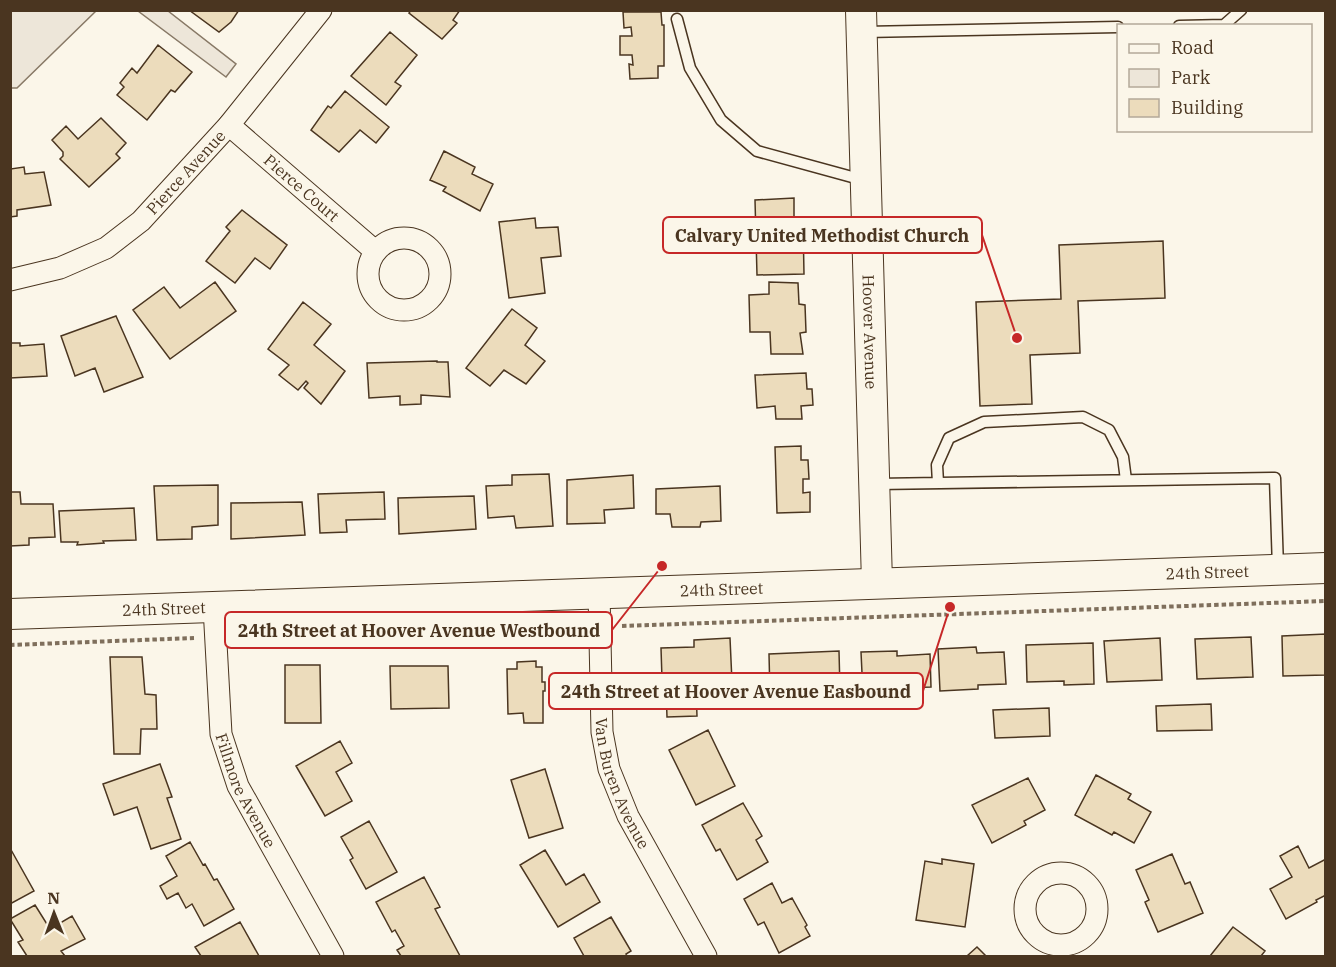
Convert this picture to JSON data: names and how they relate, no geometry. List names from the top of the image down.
{
  "streets": {
    "main road": ["Hoover Avenue", "24th Street"],
    "street": [
      "Pierce Avenue",
      "Pierce Court",
      "Van Buren Avenue",
      "Fillmore Avenue"
    ]
  },
  "crossings": [
    ["Pierce Avenue", "Pierce Court"],
    ["Hoover Avenue", "24th Street"],
    ["24th Street", "Van Buren Avenue"],
    ["24th Street", "Fillmore Avenue"]
  ],
  "places": ["Calvary United Methodist Church", "24th Street at Hoover Avenue Westbound", "24th Street at Hoover Avenue Easbound"],
  "legend": ["Road", "Park", "Building"],
  "north": "top"
}
